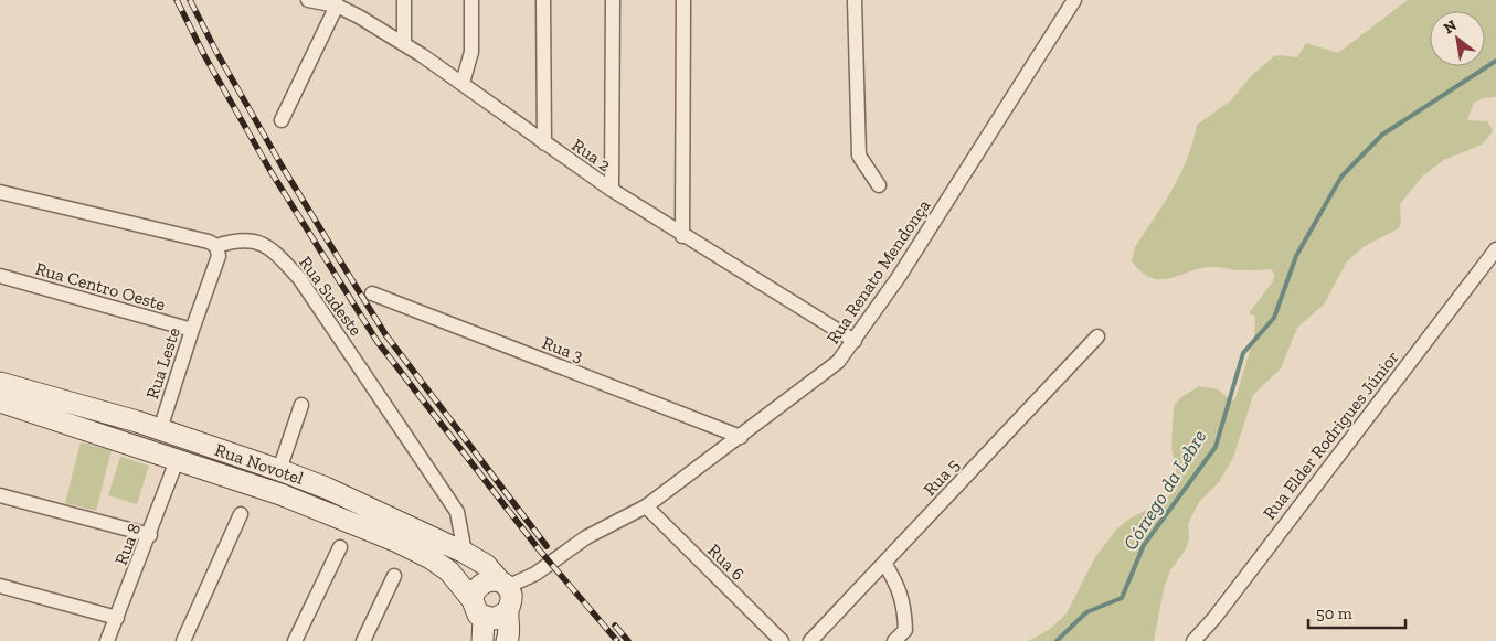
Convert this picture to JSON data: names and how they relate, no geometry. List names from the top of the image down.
{
  "streets": {
    "street": [
      "Rua 2",
      "Rua Renato Mendonça",
      "Rua Centro Oeste",
      "Rua Sudeste",
      "Rua 3",
      "Rua Leste",
      "Rua Elder Rodrigues Júnior",
      "Rua Novotel",
      "Rua 5",
      "Rua 8",
      "Rua 6"
    ]
  },
  "crossings": [
    ["Rua 2", "Rua Renato Mendonça"],
    ["Rua Renato Mendonça", "Rua 3"],
    ["Rua Renato Mendonça", "Rua Novotel"],
    ["Rua Renato Mendonça", "Rua 6"],
    ["Rua Centro Oeste", "Rua Leste"],
    ["Rua Sudeste", "Rua Leste"],
    ["Rua Sudeste", "Rua Novotel"],
    ["Rua Leste", "Rua Novotel"],
    ["Rua Novotel", "Rua 8"]
  ],
  "water": ["Córrego da Lebre"],
  "scale_bar": "50 m",
  "north": "top left"
}
